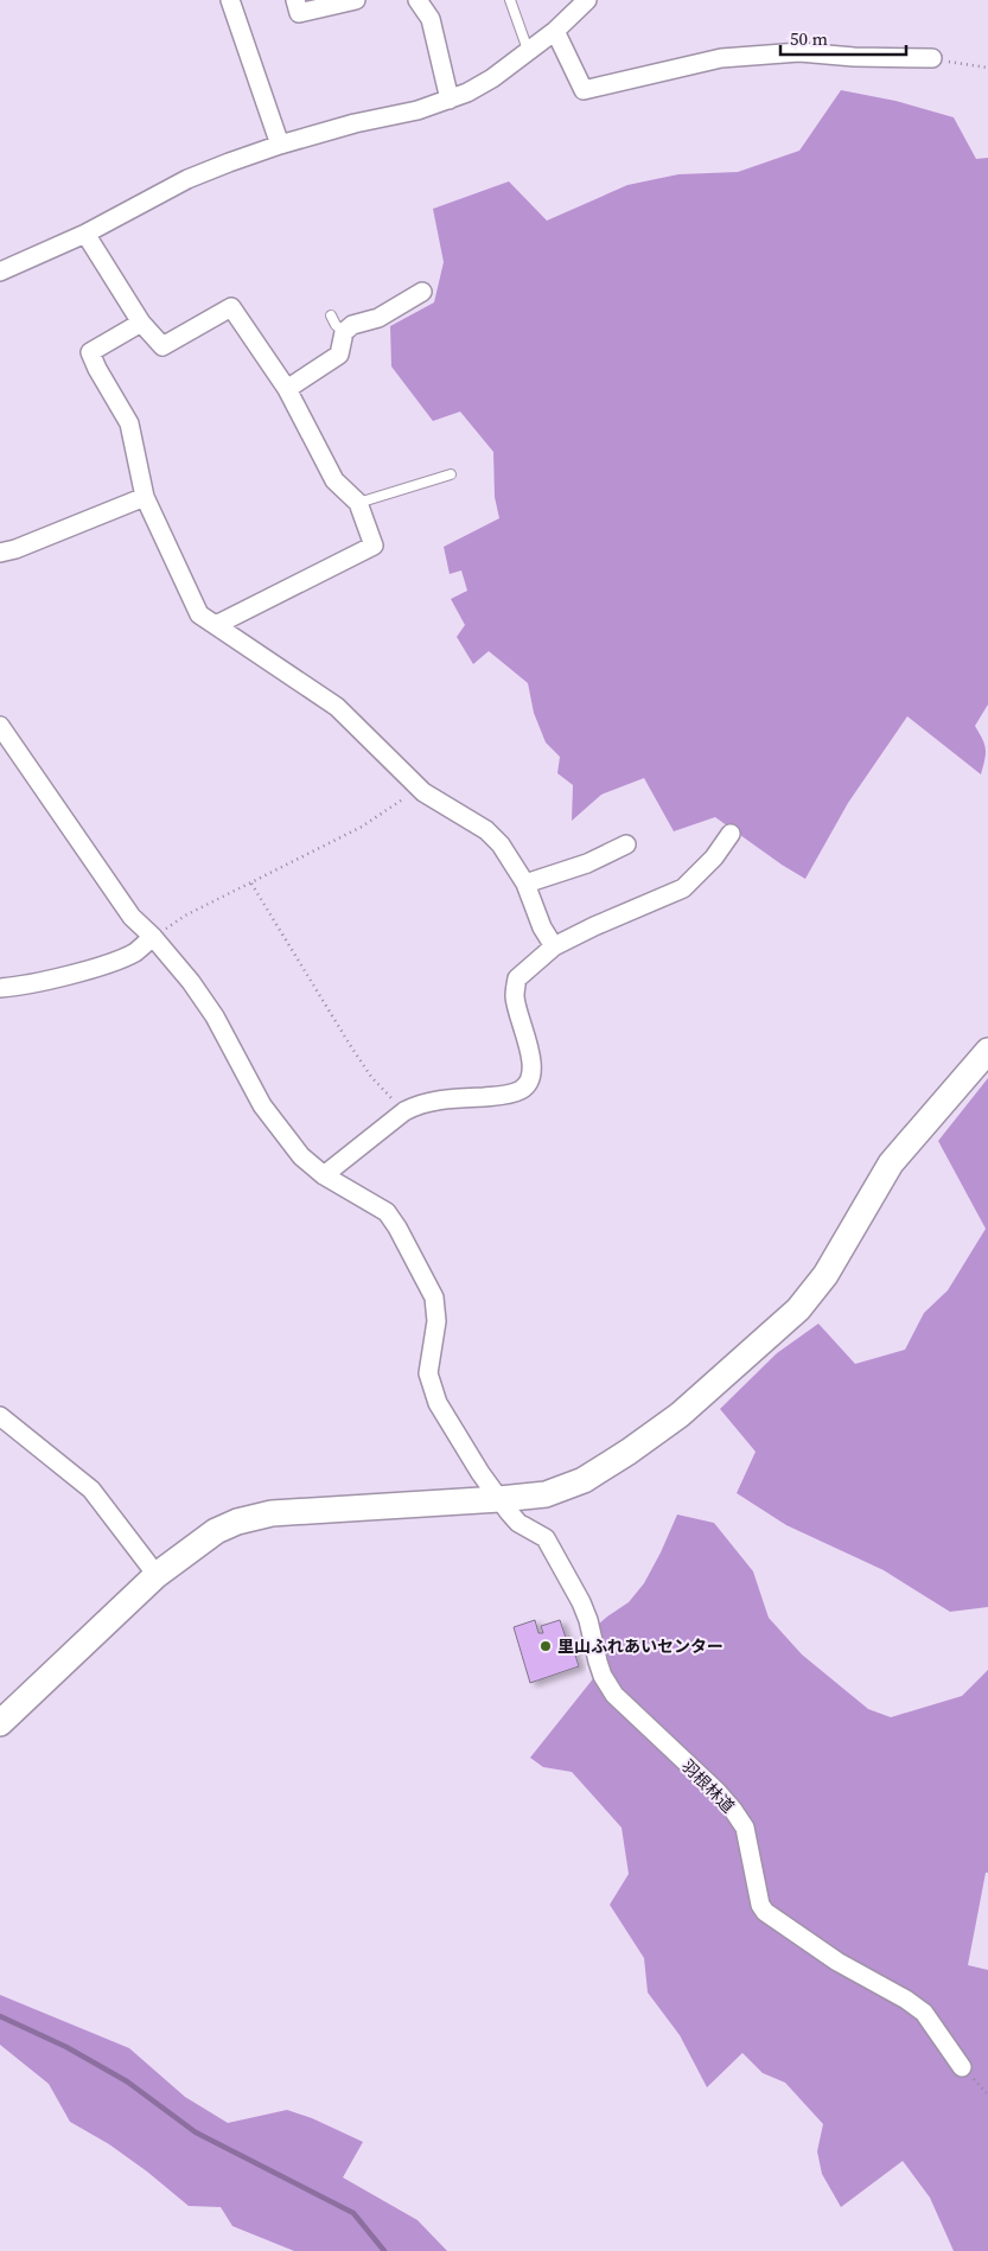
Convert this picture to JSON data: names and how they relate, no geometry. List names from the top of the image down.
{
  "streets": {
    "street": ["羽根林道"]
  },
  "places": ["里山ふれあいセンター"],
  "scale_bar": "50 m"
}
